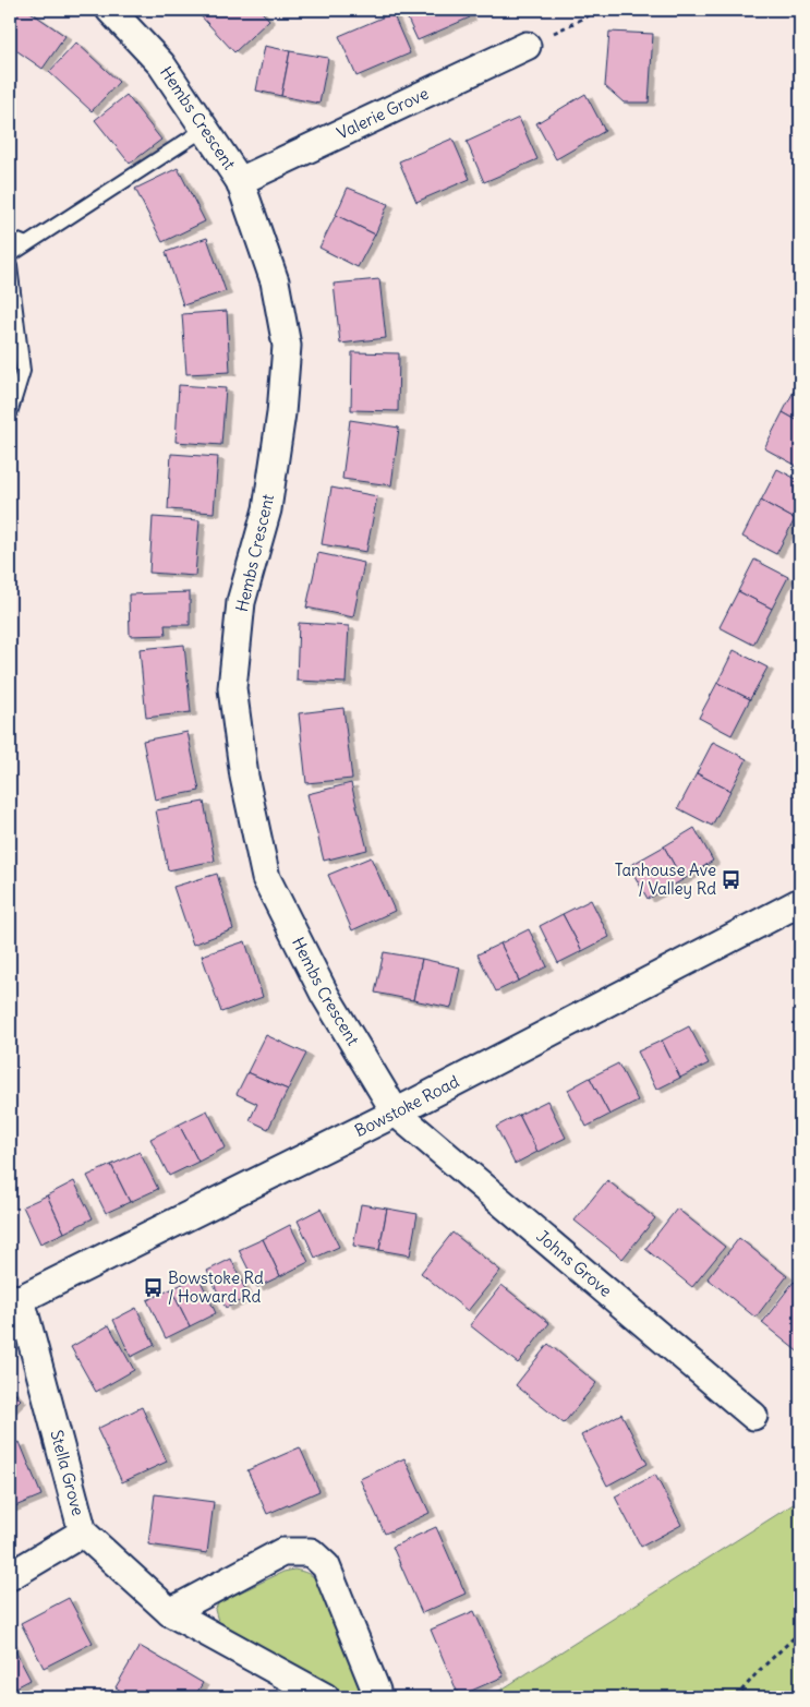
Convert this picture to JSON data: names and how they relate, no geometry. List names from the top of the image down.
{
  "streets": {
    "street": [
      "Valerie Grove",
      "Hembs Crescent",
      "Bowstoke Road",
      "Johns Grove",
      "Stella Grove"
    ]
  },
  "crossings": [
    ["Valerie Grove", "Hembs Crescent"],
    ["Hembs Crescent", "Bowstoke Road"],
    ["Hembs Crescent", "Johns Grove"],
    ["Bowstoke Road", "Johns Grove"],
    ["Bowstoke Road", "Stella Grove"]
  ],
  "places": {
    "bus stop": ["Tanhouse Ave / Valley Rd", "Bowstoke Rd / Howard Rd"]
  }
}
